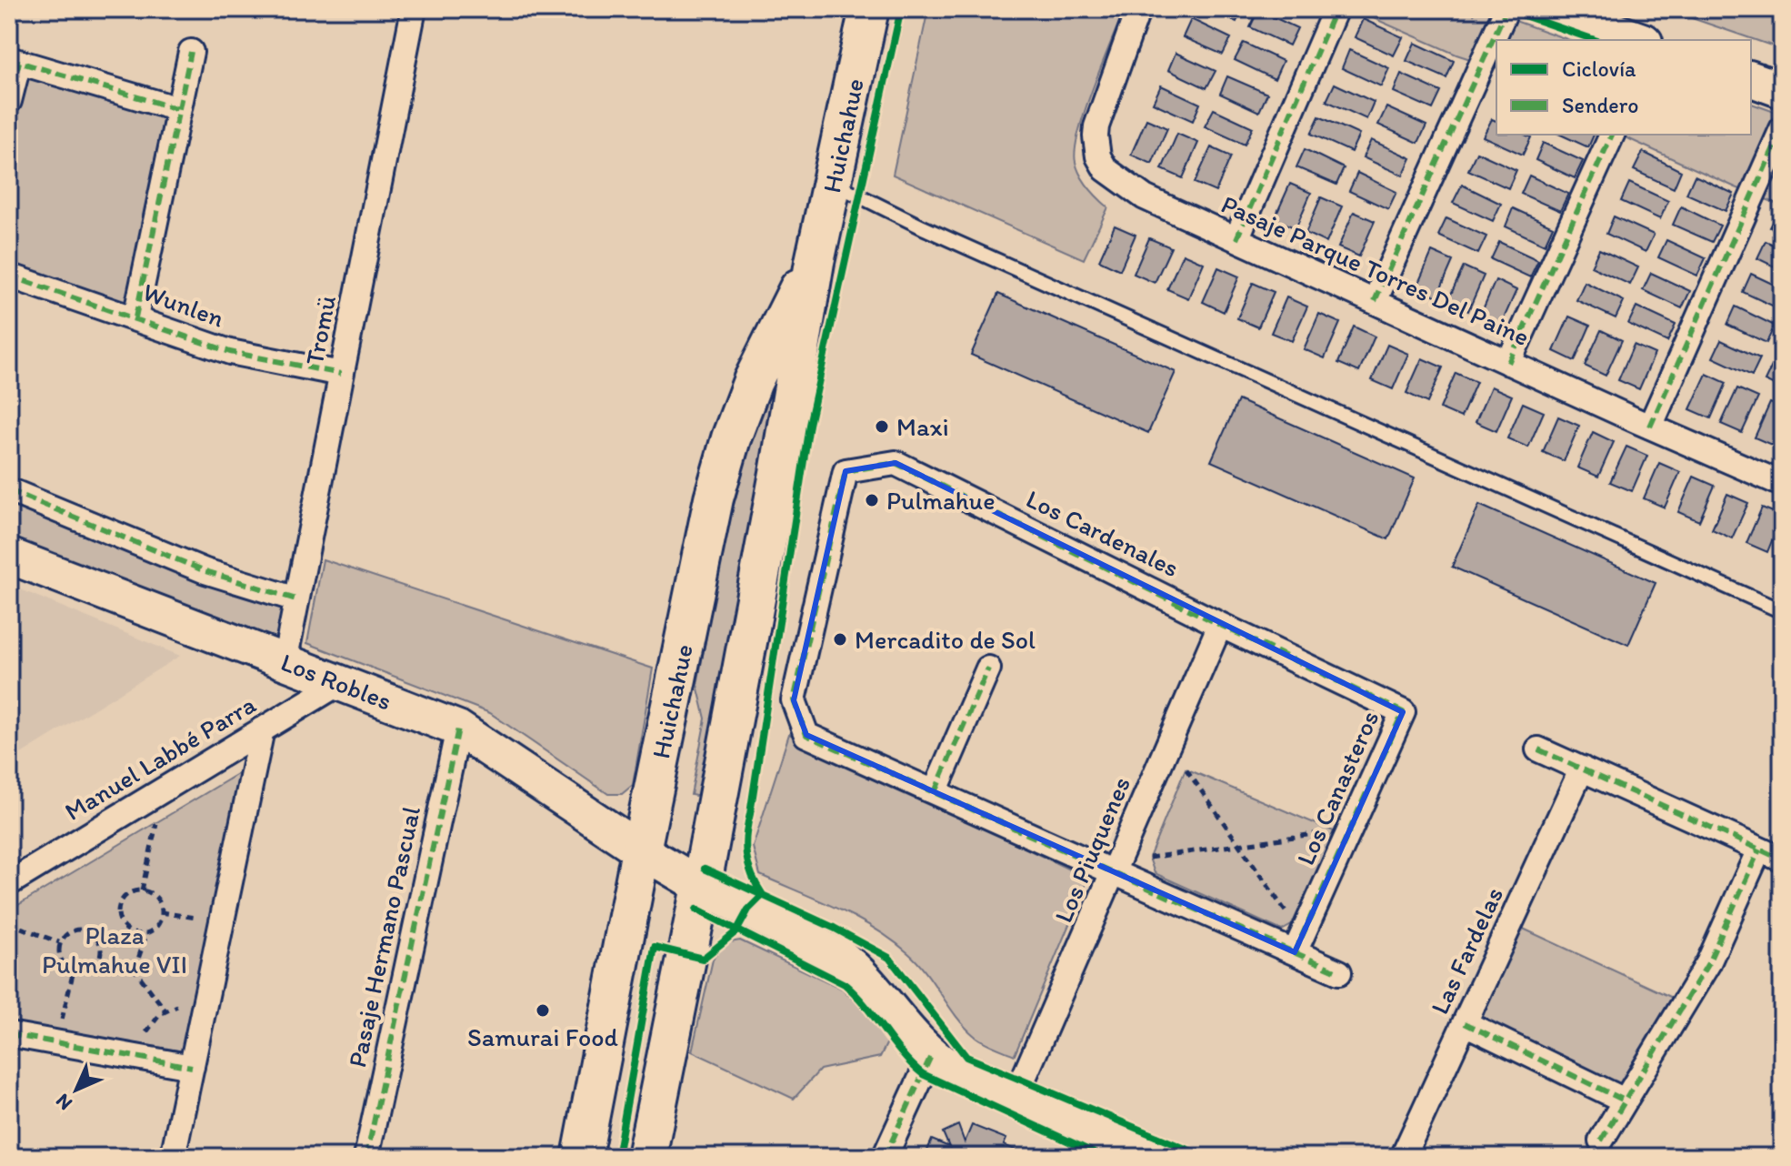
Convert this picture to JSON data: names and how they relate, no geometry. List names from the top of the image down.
{
  "streets": {
    "main road": ["Huichahue"],
    "street": [
      "Pasaje Parque Torres Del Paine",
      "Wunlen",
      "Tromü",
      "Los Cardenales",
      "Los Robles",
      "Manuel Labbé Parra",
      "Los Canasteros",
      "Los Piuquenes",
      "Pasaje Hermano Pascual",
      "Las Fardelas"
    ]
  },
  "crossings": [
    ["Huichahue", "Los Robles"],
    ["Wunlen", "Tromü"],
    ["Tromü", "Los Robles"],
    ["Los Cardenales", "Los Canasteros"],
    ["Los Cardenales", "Los Piuquenes"],
    ["Los Robles", "Manuel Labbé Parra"],
    ["Los Robles", "Pasaje Hermano Pascual"],
    ["Los Canasteros", "Los Piuquenes"]
  ],
  "parks": ["Plaza Pulmahue VII"],
  "places": [
    "Maxi",
    "Pulmahue",
    "Mercadito de Sol",
    "Samurai Food"
  ],
  "legend": ["Ciclovía", "Sendero"],
  "north": "bottom left"
}
